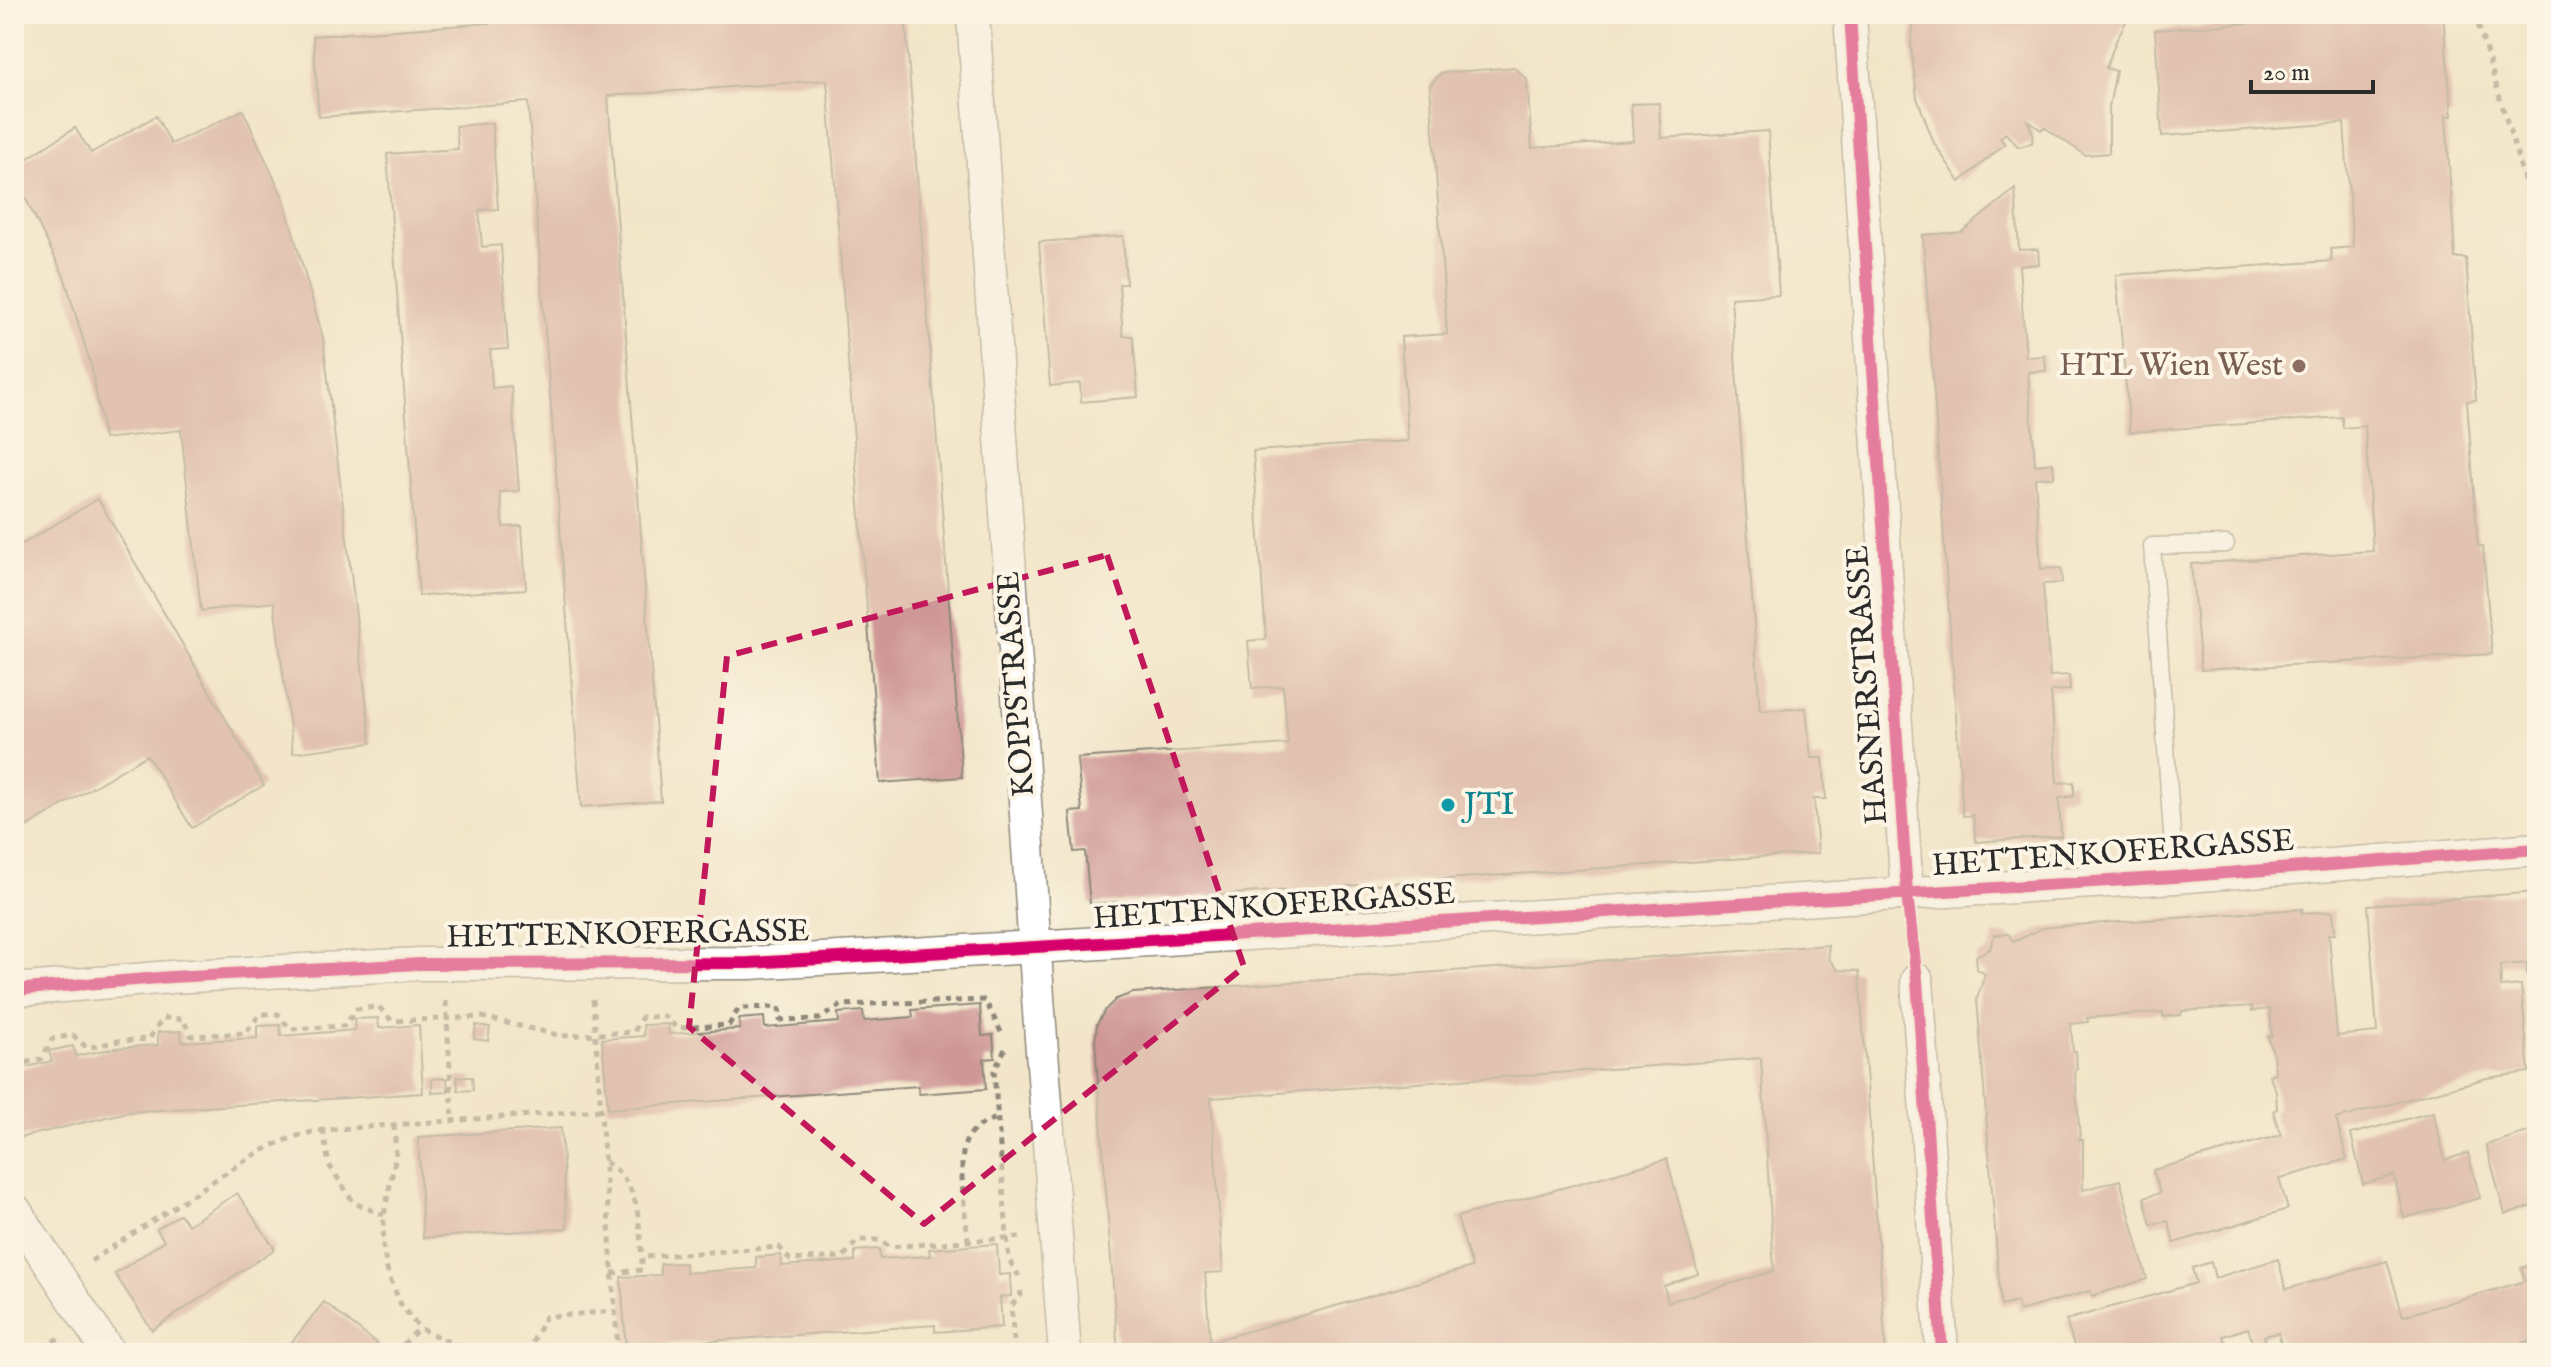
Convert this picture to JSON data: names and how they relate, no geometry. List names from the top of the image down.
{
  "streets": {
    "street": ["KOPPSTRASSE", "HASNERSTRASSE", "HETTENKOFERGASSE"]
  },
  "crossings": [
    ["KOPPSTRASSE", "HETTENKOFERGASSE"],
    ["HASNERSTRASSE", "HETTENKOFERGASSE"]
  ],
  "places": ["HTL Wien West", "JTI"],
  "scale_bar": "20 m"
}
